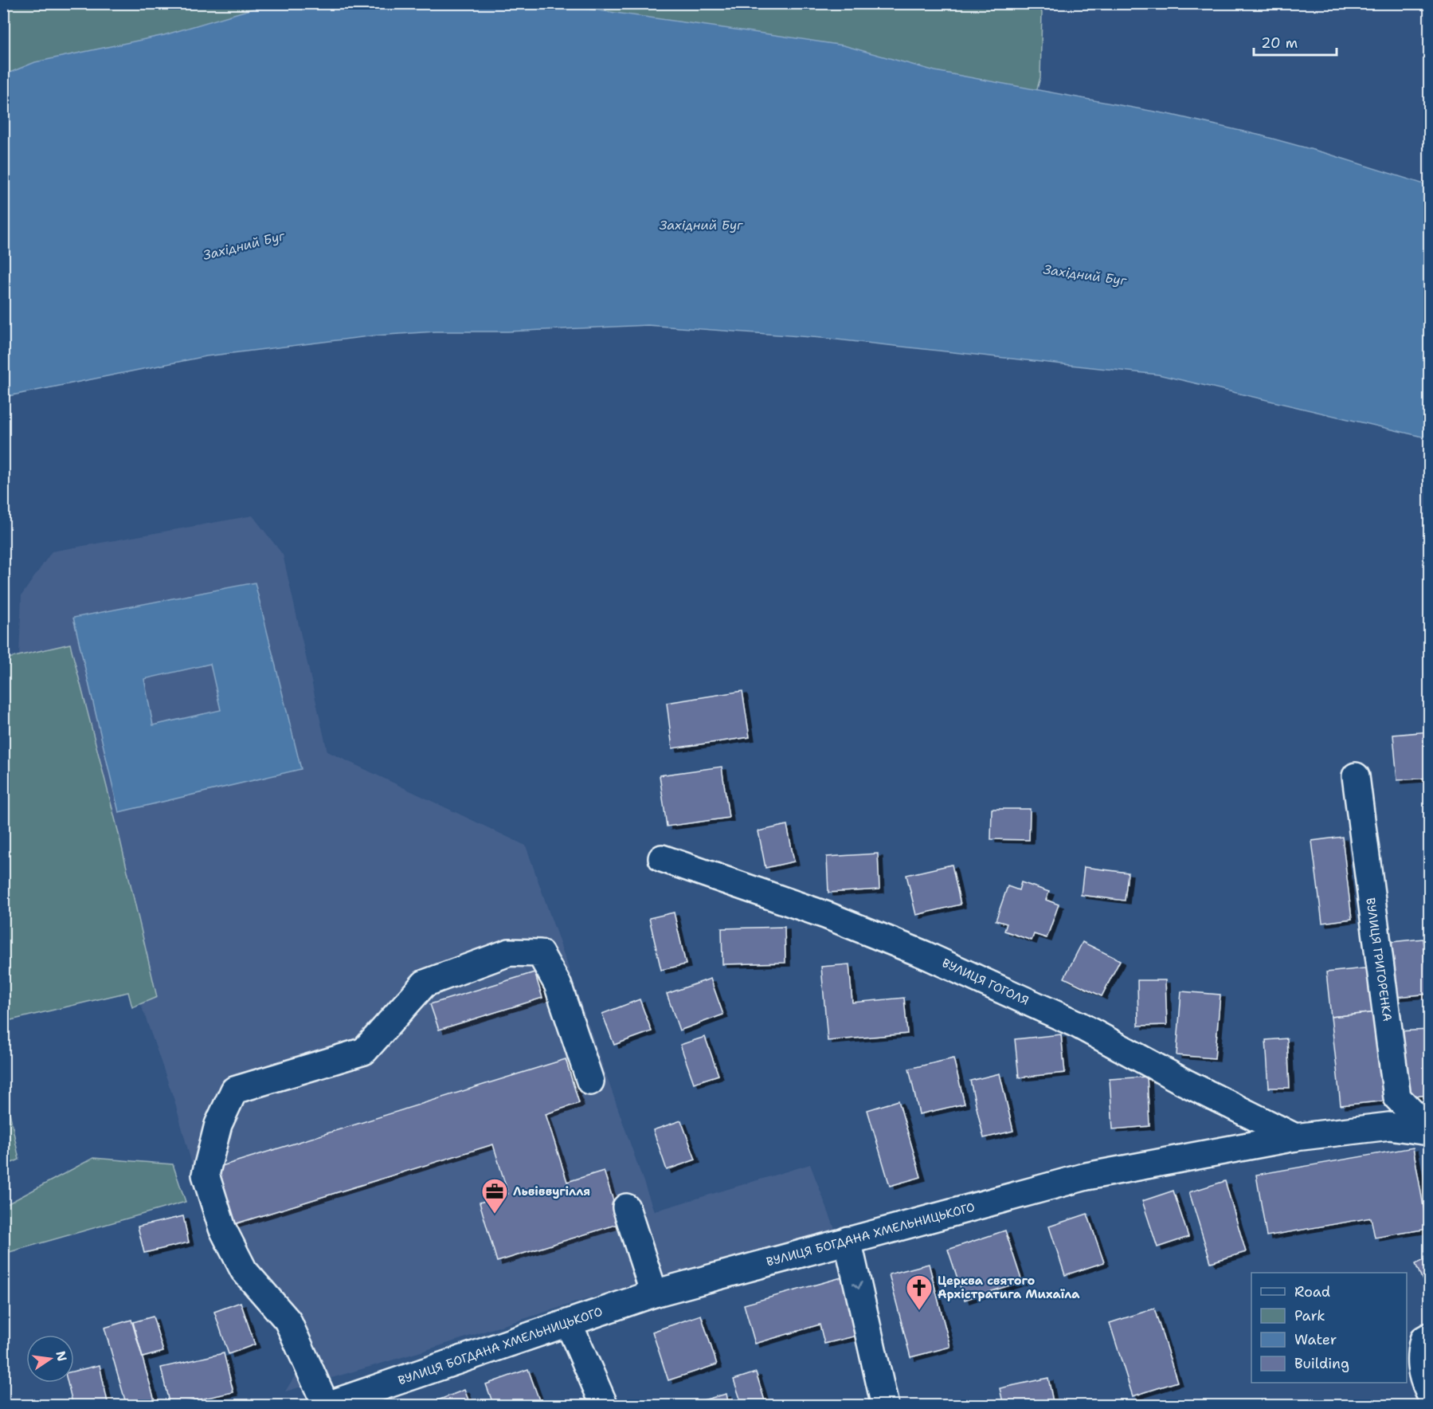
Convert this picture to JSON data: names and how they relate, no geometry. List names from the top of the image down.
{
  "streets": {
    "street": ["ВУЛИЦЯ ГРИГОРЕНКА", "ВУЛИЦЯ ГОГОЛЯ", "ВУЛИЦЯ БОГДАНА ХМЕЛЬНИЦЬКОГО"]
  },
  "crossings": [
    ["ВУЛИЦЯ ГРИГОРЕНКА", "ВУЛИЦЯ БОГДАНА ХМЕЛЬНИЦЬКОГО"],
    ["ВУЛИЦЯ ГОГОЛЯ", "ВУЛИЦЯ БОГДАНА ХМЕЛЬНИЦЬКОГО"]
  ],
  "water": ["Західний Буг"],
  "places": {
    "office": ["Львіввугілля"],
    "church": ["Церква святого Архістратига Михаїла"]
  },
  "legend": [
    "Road",
    "Park",
    "Water",
    "Building"
  ],
  "scale_bar": "20 m",
  "north": "right"
}
